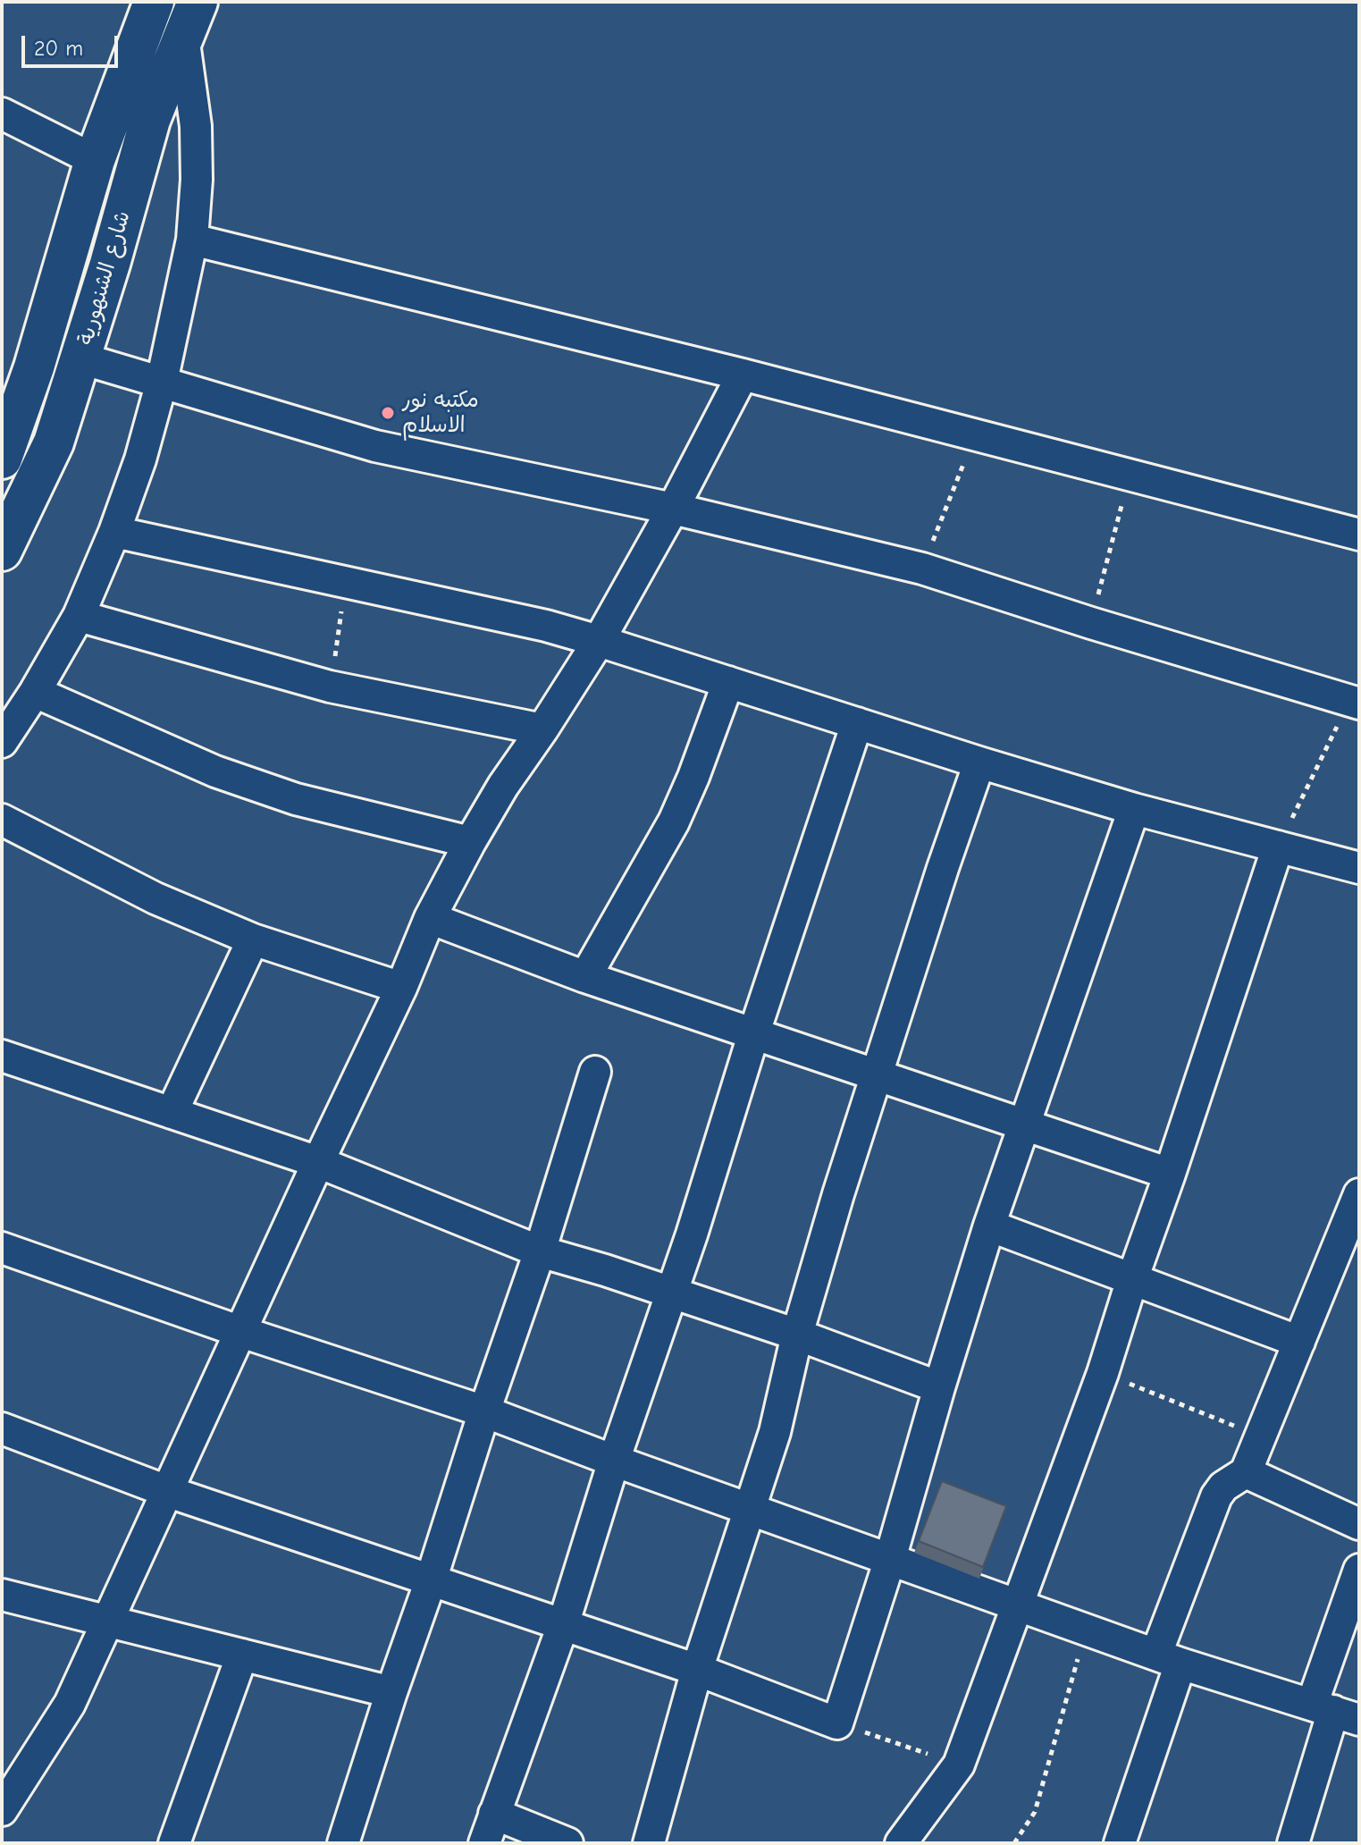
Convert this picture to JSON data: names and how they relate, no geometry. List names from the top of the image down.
{
  "streets": {
    "street": ["شارع الشنهورية"]
  },
  "places": ["مكتبه نور الاسلام"],
  "scale_bar": "20 m"
}
